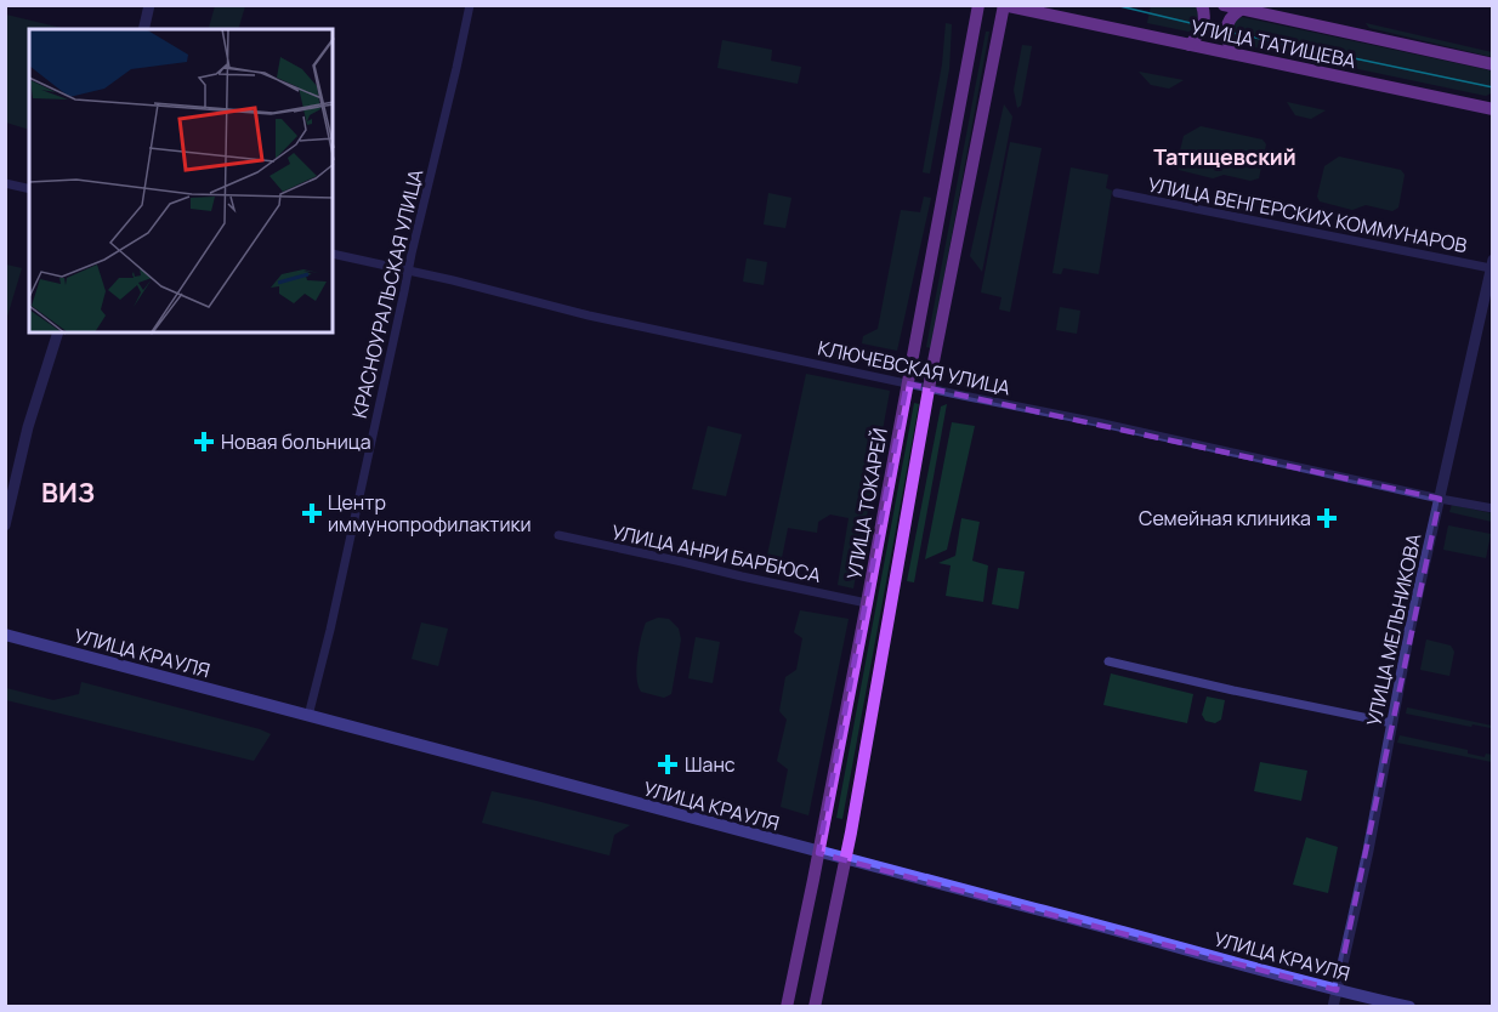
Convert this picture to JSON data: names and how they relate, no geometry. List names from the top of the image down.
{
  "streets": {
    "main road": ["УЛИЦА ТАТИЩЕВА", "УЛИЦА ТОКАРЕЙ", "УЛИЦА КРАУЛЯ"],
    "street": [
      "УЛИЦА ВЕНГЕРСКИХ КОММУНАРОВ",
      "КРАСНОУРАЛЬСКАЯ УЛИЦА",
      "КЛЮЧЕВСКАЯ УЛИЦА",
      "УЛИЦА АНРИ БАРБЮСА",
      "УЛИЦА МЕЛЬНИКОВА"
    ]
  },
  "crossings": [
    ["УЛИЦА ТАТИЩЕВА", "УЛИЦА ТОКАРЕЙ"],
    ["УЛИЦА ВЕНГЕРСКИХ КОММУНАРОВ", "УЛИЦА МЕЛЬНИКОВА"],
    ["КРАСНОУРАЛЬСКАЯ УЛИЦА", "КЛЮЧЕВСКАЯ УЛИЦА"],
    ["КРАСНОУРАЛЬСКАЯ УЛИЦА", "УЛИЦА КРАУЛЯ"],
    ["КЛЮЧЕВСКАЯ УЛИЦА", "УЛИЦА ТОКАРЕЙ"],
    ["КЛЮЧЕВСКАЯ УЛИЦА", "УЛИЦА МЕЛЬНИКОВА"],
    ["УЛИЦА ТОКАРЕЙ", "УЛИЦА АНРИ БАРБЮСА"],
    ["УЛИЦА ТОКАРЕЙ", "УЛИЦА КРАУЛЯ"],
    ["УЛИЦА МЕЛЬНИКОВА", "УЛИЦА КРАУЛЯ"]
  ],
  "districts": ["Татищевский", "ВИЗ"],
  "places": {
    "health": [
      "Новая больница",
      "Центр иммунопрофилактики",
      "Семейная клиника",
      "Шанс"
    ]
  }
}
